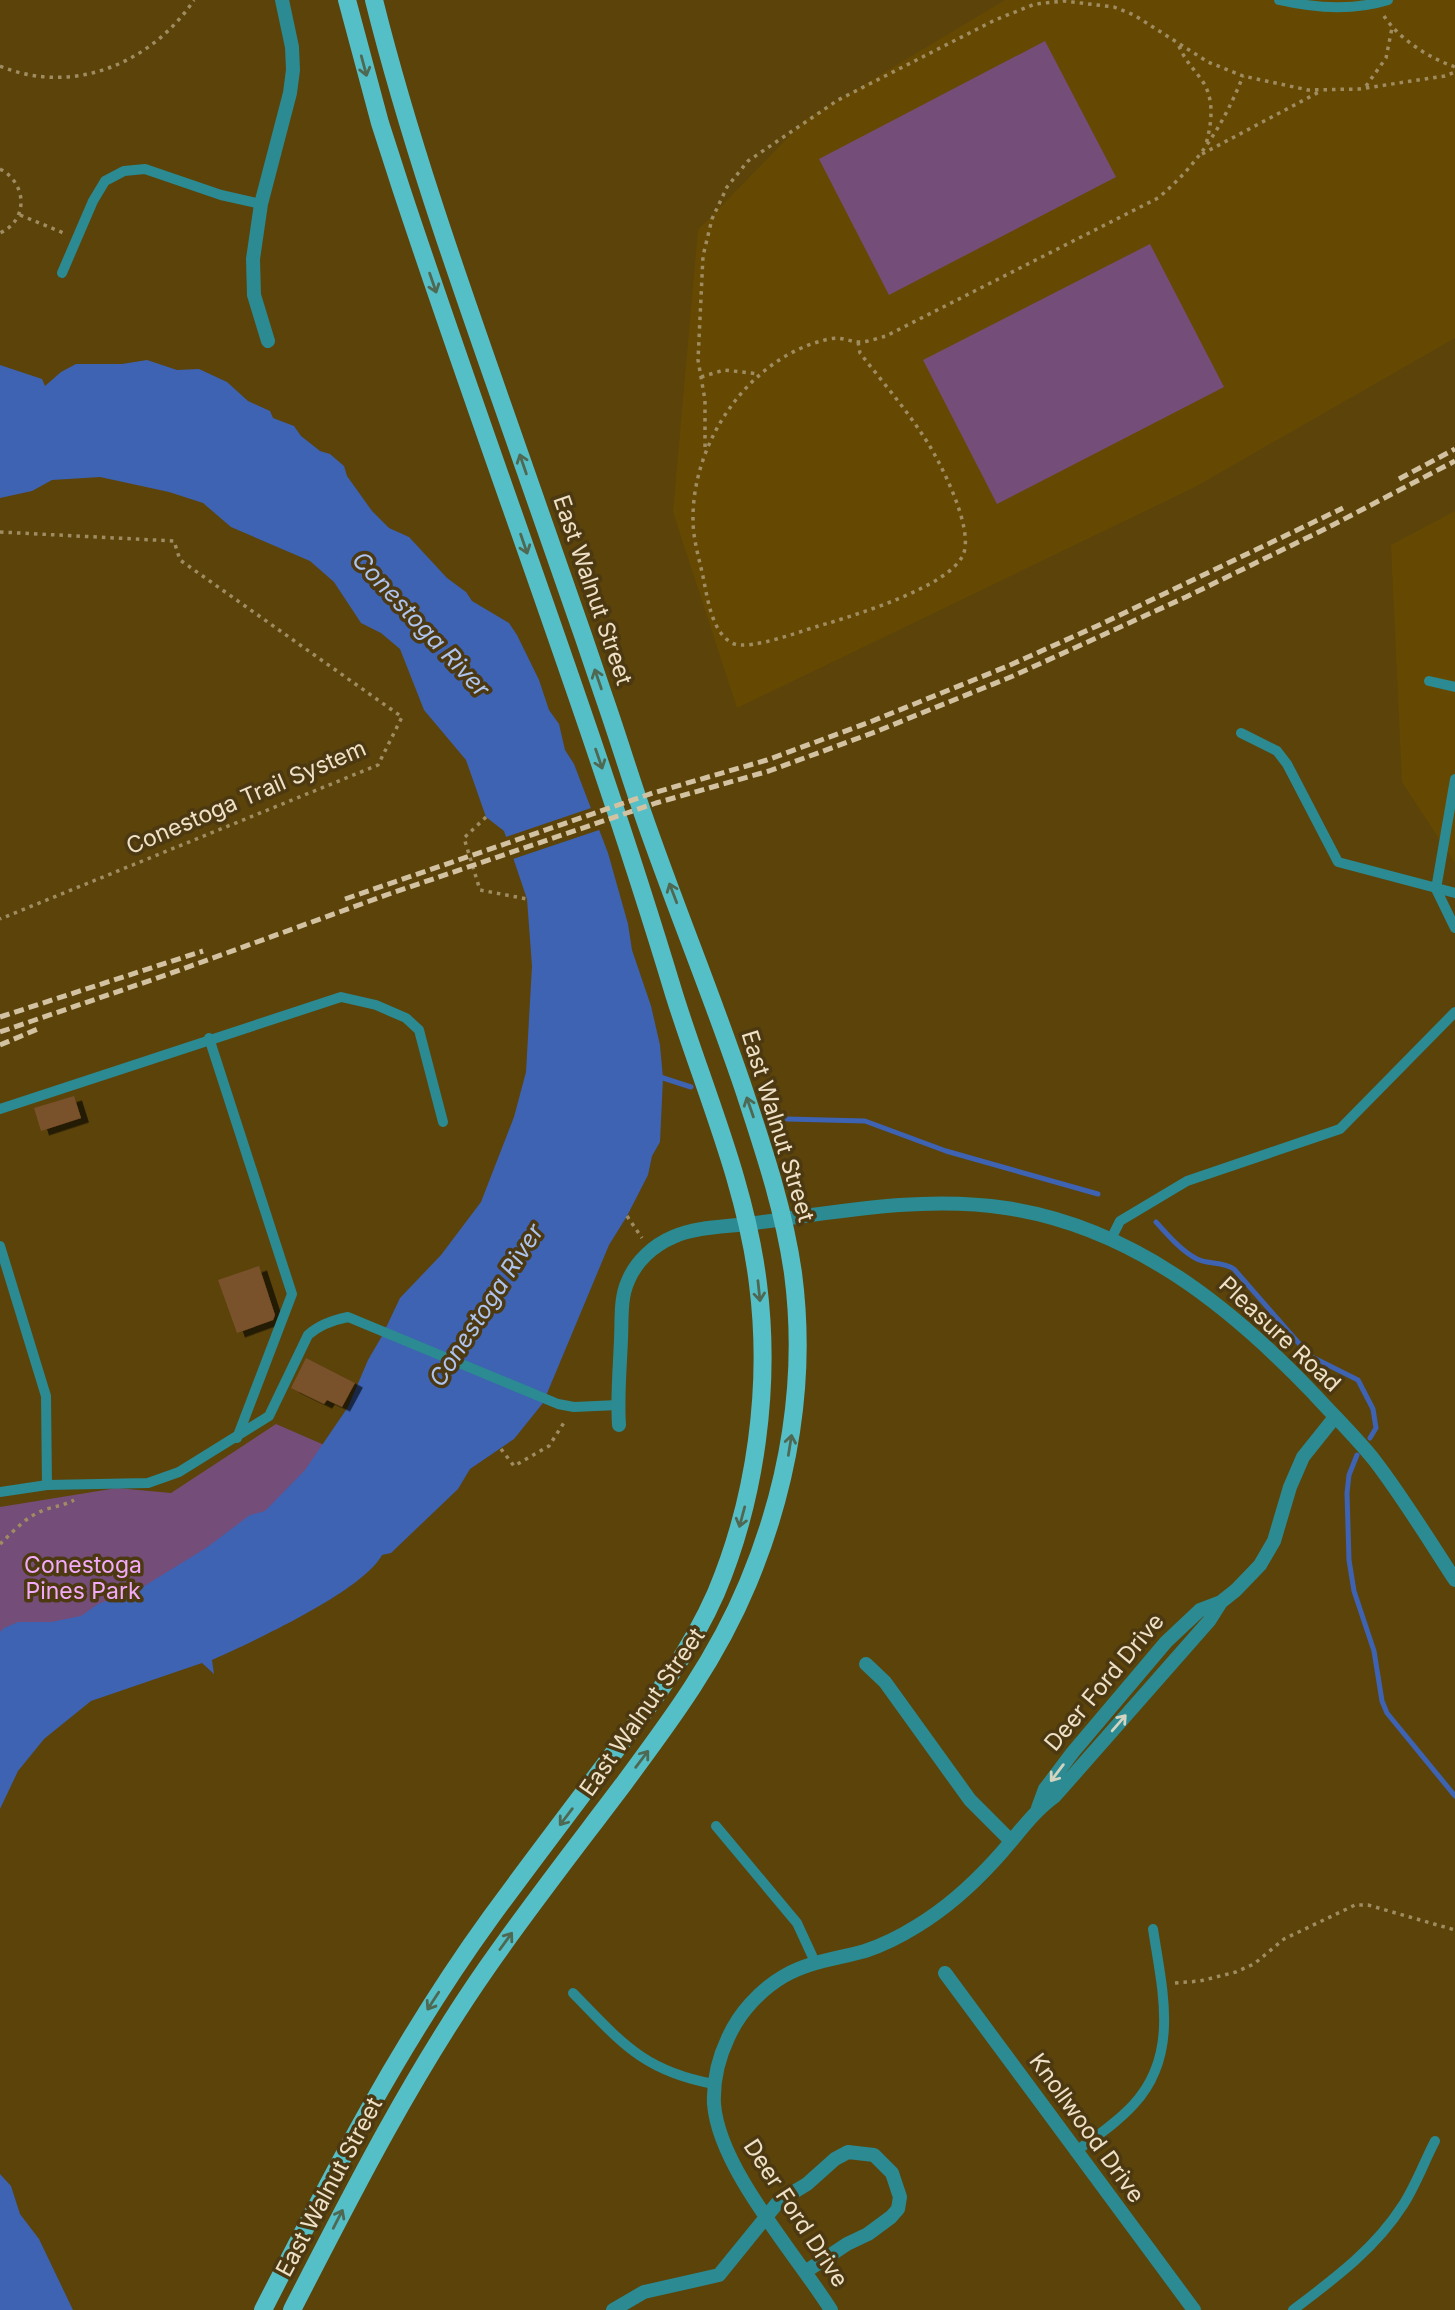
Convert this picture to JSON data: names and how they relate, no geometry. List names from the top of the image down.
{
  "streets": {
    "main road": ["East Walnut Street"],
    "street": ["Pleasure Road", "Deer Ford Drive", "Knollwood Drive"],
    "path": ["Conestoga Trail System"]
  },
  "crossings": [
    ["East Walnut Street", "Pleasure Road"],
    ["Pleasure Road", "Deer Ford Drive"]
  ],
  "water": ["Conestoga River"],
  "parks": ["Conestoga Pines Park"]
}
